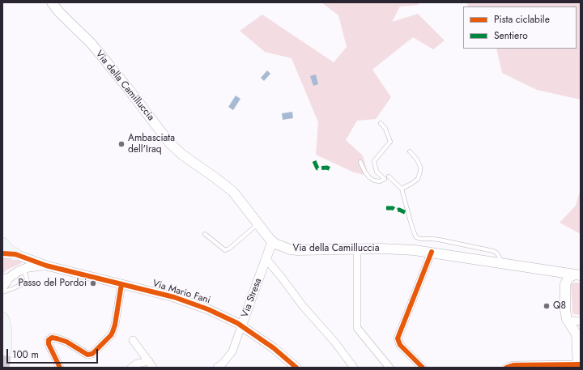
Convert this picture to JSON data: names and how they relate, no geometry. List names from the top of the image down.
{
  "streets": {
    "main road": ["Via della Camilluccia"],
    "street": ["Via Mario Fani", "Via Stresa"]
  },
  "crossings": [
    ["Via della Camilluccia", "Via Stresa"],
    ["Via Mario Fani", "Via Stresa"]
  ],
  "places": ["Ambasciata dell'Iraq", "Passo del Pordoi", "Q8"],
  "legend": ["Pista ciclabile", "Sentiero"],
  "scale_bar": "100 m"
}
